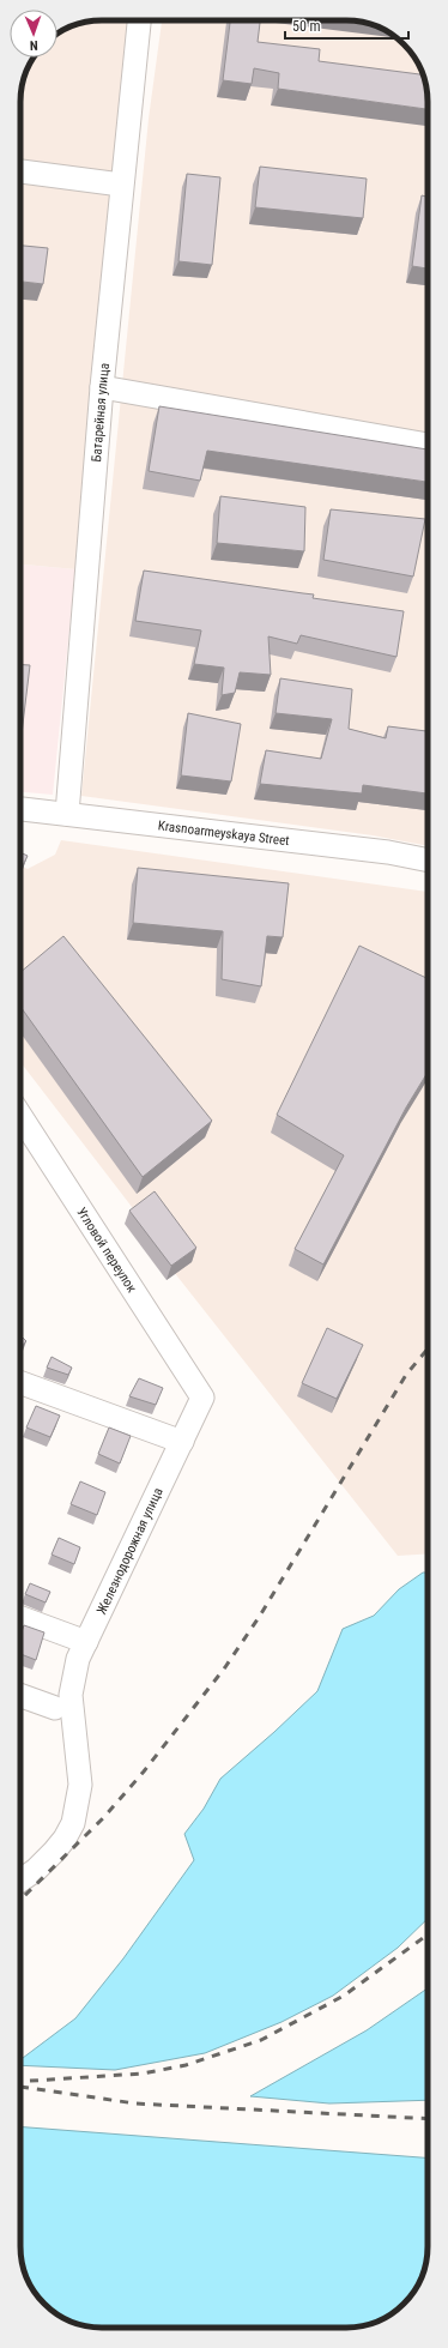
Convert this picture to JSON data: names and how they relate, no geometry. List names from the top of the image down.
{
  "streets": {
    "street": [
      "Батарейная улица",
      "Krasnoarmeyskaya Street",
      "Угловой переулок",
      "Железнодорожная улица"
    ]
  },
  "crossings": [
    ["Батарейная улица", "Krasnoarmeyskaya Street"],
    ["Угловой переулок", "Железнодорожная улица"]
  ],
  "scale_bar": "50 m",
  "north": "bottom"
}
